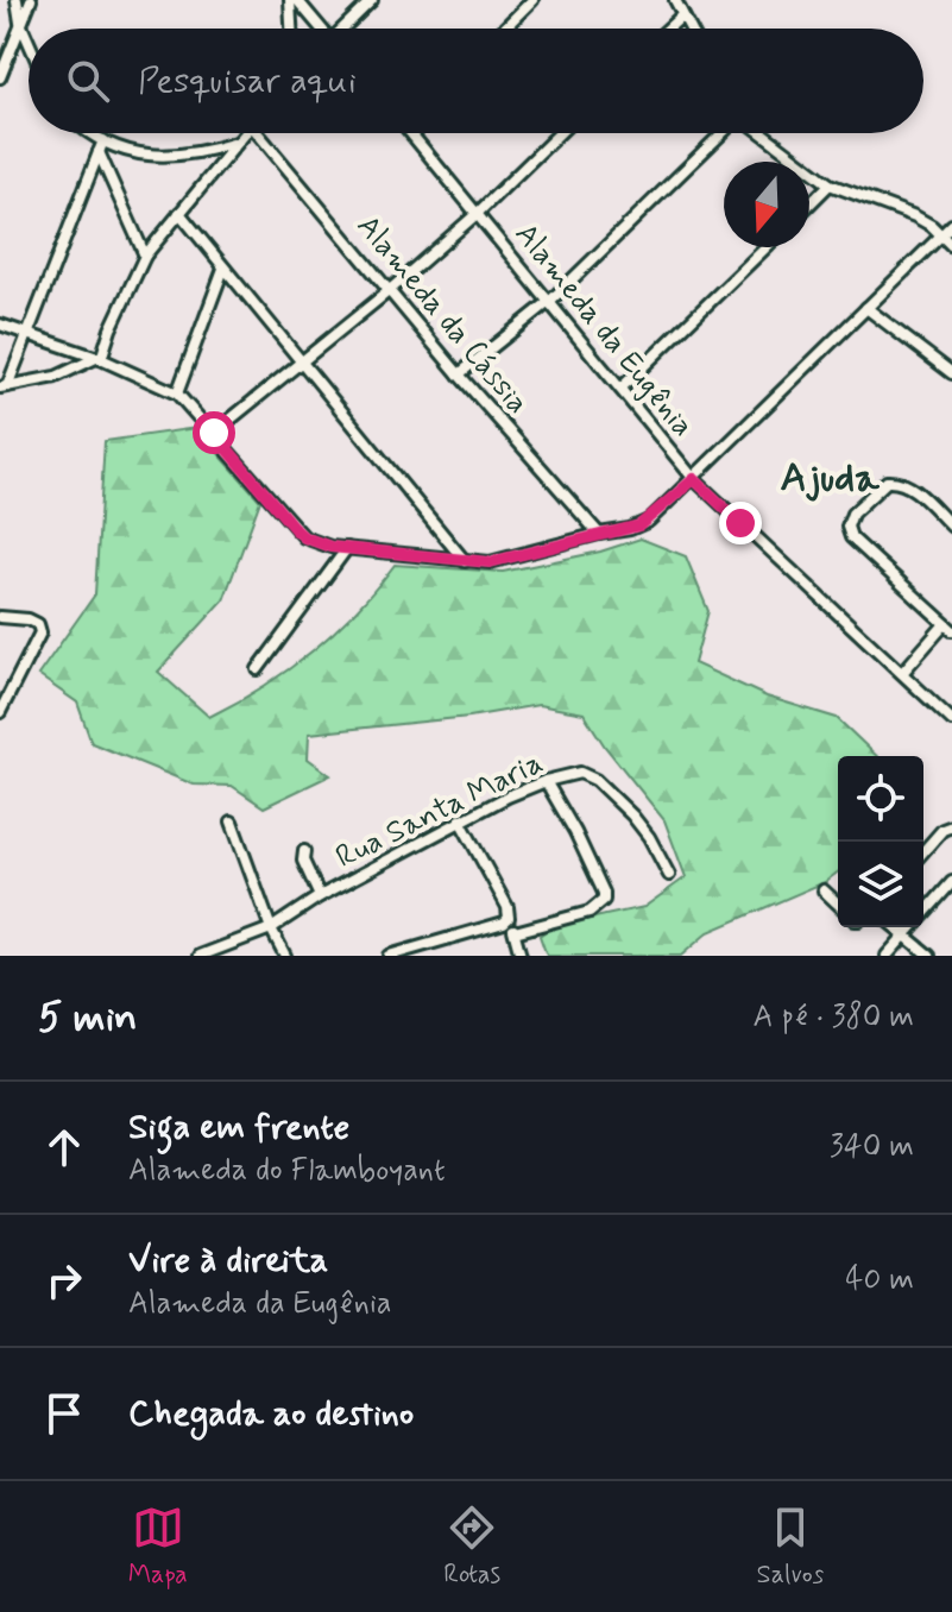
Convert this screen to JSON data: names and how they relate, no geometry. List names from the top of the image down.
{
  "streets": {
    "street": ["Alameda da Cássia", "Alameda da Eugênia", "Rua Santa Maria"]
  },
  "districts": ["Ajuda"],
  "north": "bottom",
  "page": {
    "search": "Pesquisar aqui",
    "heading": ["5 min", "A pé · 380 m"],
    "list": [
      ["Siga em frente", "Alameda do Flamboyant", "340 m"],
      ["Vire à direita", "Alameda da Eugênia", "40 m"],
      "Chegada ao destino"
    ],
    "nav": ["Mapa", "Rotas", "Salvos"]
  }
}
